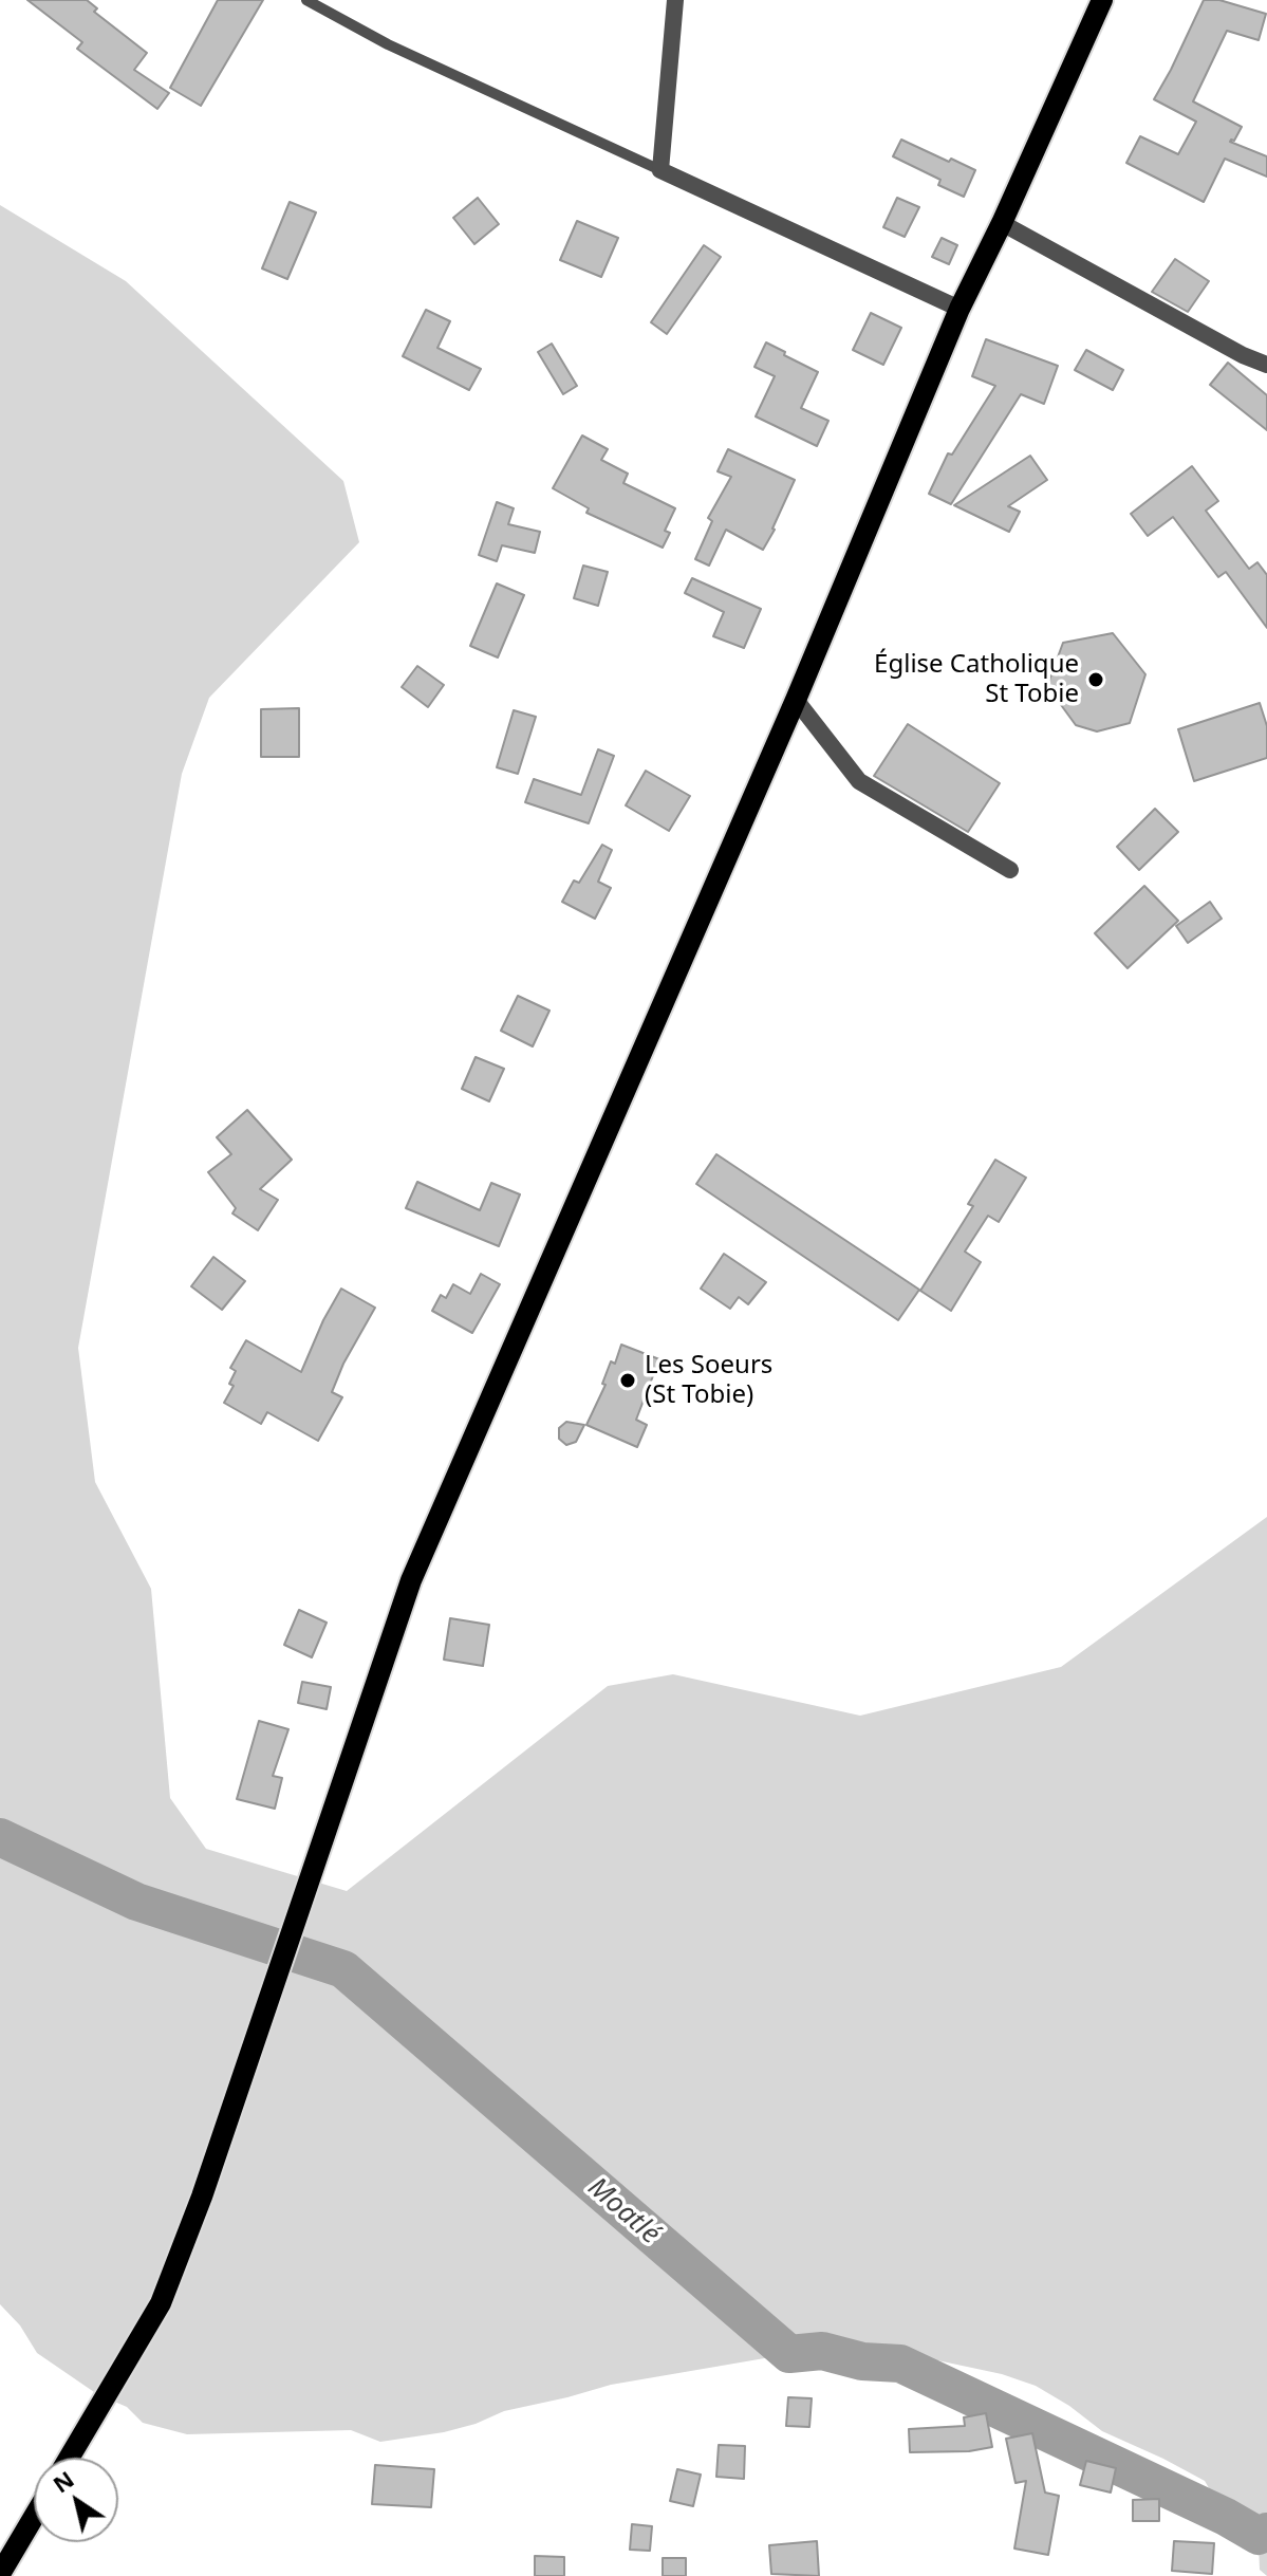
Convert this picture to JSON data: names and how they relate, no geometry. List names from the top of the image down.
{
  "water": ["Moatlé"],
  "places": ["Église Catholique St Tobie", "Les Soeurs (St Tobie)"],
  "north": "top left"
}
